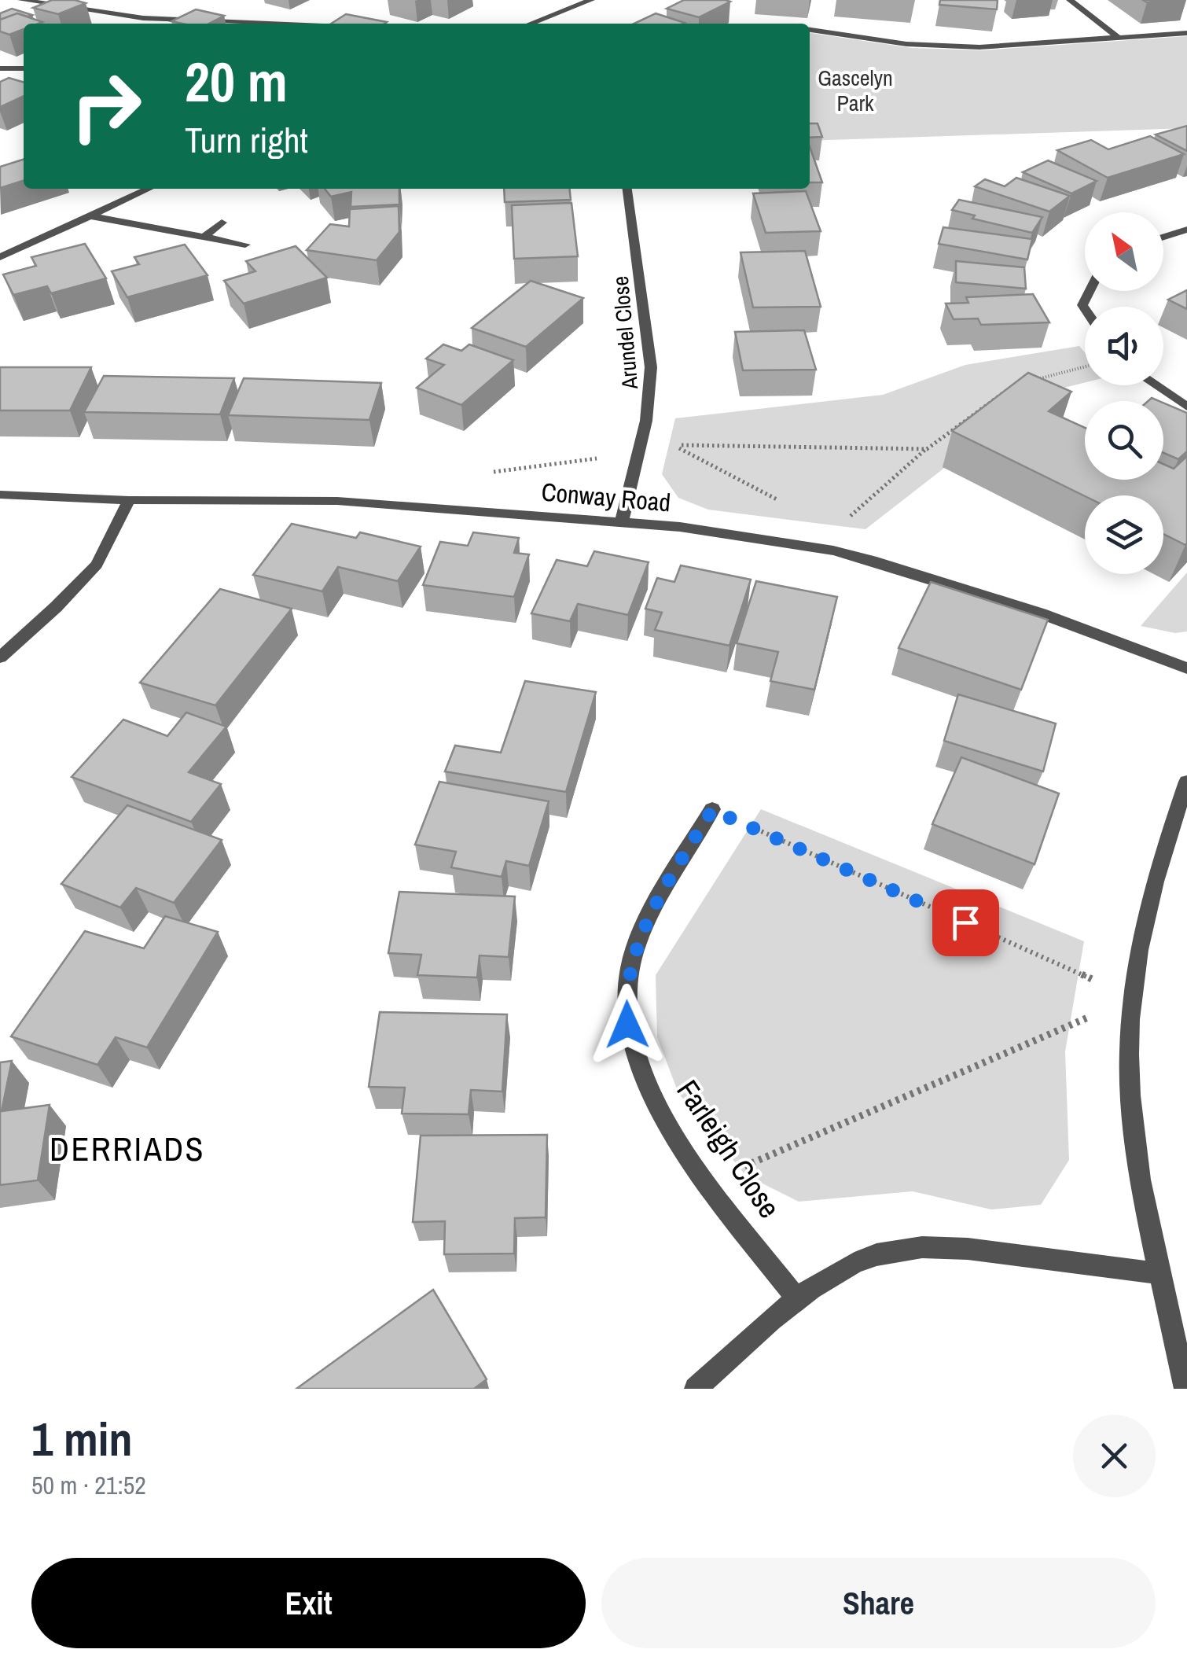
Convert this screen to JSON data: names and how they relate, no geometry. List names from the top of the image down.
{
  "streets": {
    "street": ["Arundel Close", "Conway Road", "Farleigh Close"]
  },
  "crossings": [
    ["Arundel Close", "Conway Road"]
  ],
  "districts": ["DERRIADS"],
  "parks": ["Gascelyn Park"],
  "north": "top left",
  "page": {
    "turn": ["20 m", "Turn right"],
    "heading": ["1 min", "50 m · 21:52"],
    "buttons": ["Exit", "Share"]
  }
}
